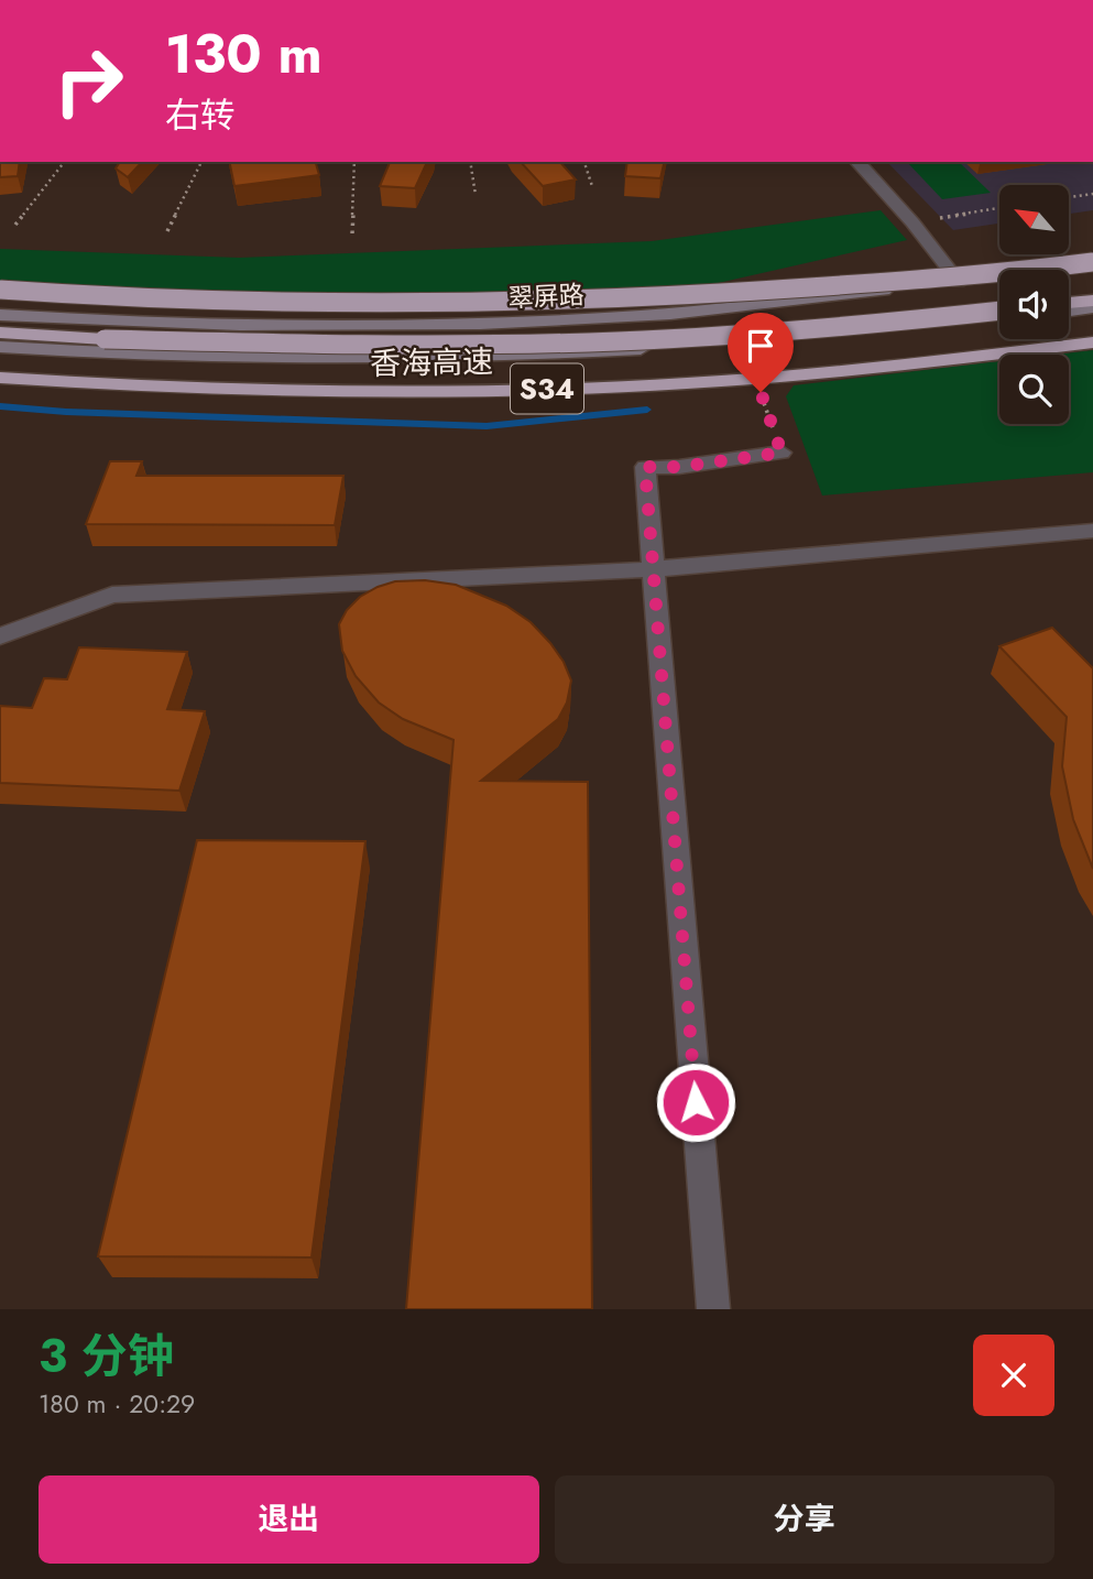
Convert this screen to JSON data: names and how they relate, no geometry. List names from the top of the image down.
{
  "streets": {
    "highway": ["香海高速", "S34"],
    "main road": ["翠屏路"]
  },
  "north": "top left",
  "page": {
    "turn": ["130 m", "右转"],
    "heading": ["3 分钟", "180 m · 20:29"],
    "buttons": ["退出", "分享"]
  }
}
